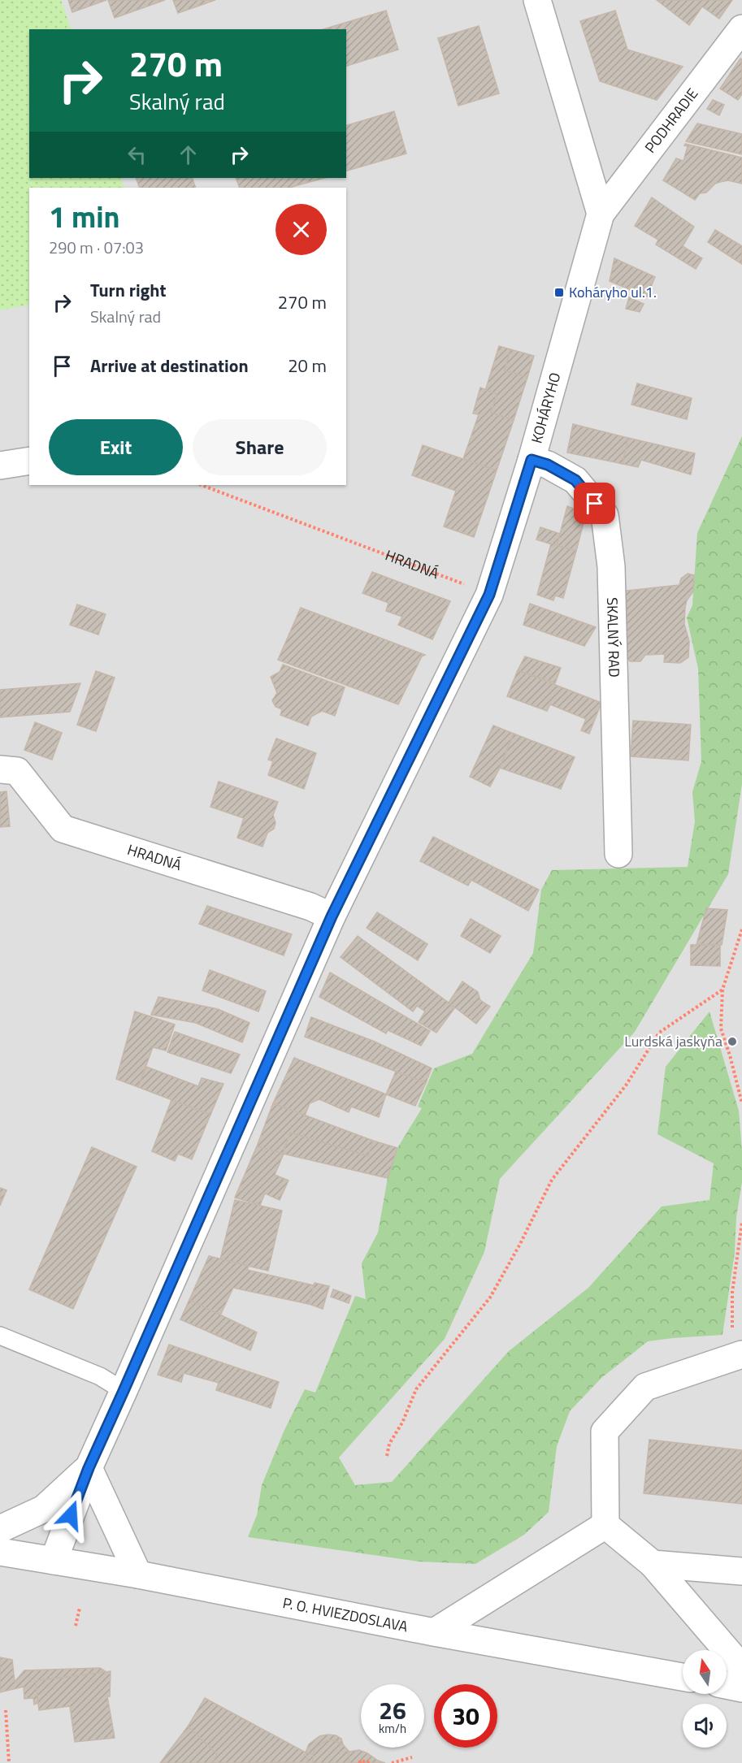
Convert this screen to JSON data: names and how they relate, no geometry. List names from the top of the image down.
{
  "streets": {
    "street": [
      "PODHRADIE",
      "KOHÁRYHO",
      "HRADNÁ",
      "SKALNÝ RAD",
      "P. O. HVIEZDOSLAVA"
    ]
  },
  "crossings": [
    ["PODHRADIE", "KOHÁRYHO"],
    ["KOHÁRYHO", "HRADNÁ"],
    ["KOHÁRYHO", "SKALNÝ RAD"],
    ["KOHÁRYHO", "P. O. HVIEZDOSLAVA"]
  ],
  "places": {
    "transit": ["Koháryho ul.1."],
    "other": ["Lurdská jaskyňa"]
  },
  "north": "top",
  "page": {
    "turn": ["270 m", "Skalný rad"],
    "heading": ["1 min", "290 m · 07:03"],
    "list": [
      {
        "name": "Turn right",
        "note": "Skalný rad",
        "value": "270 m"
      },
      {
        "name": "Arrive at destination",
        "value": "20 m"
      }
    ],
    "buttons": ["Exit", "Share"],
    "speed": "26 km/h",
    "limit": "30"
  }
}
